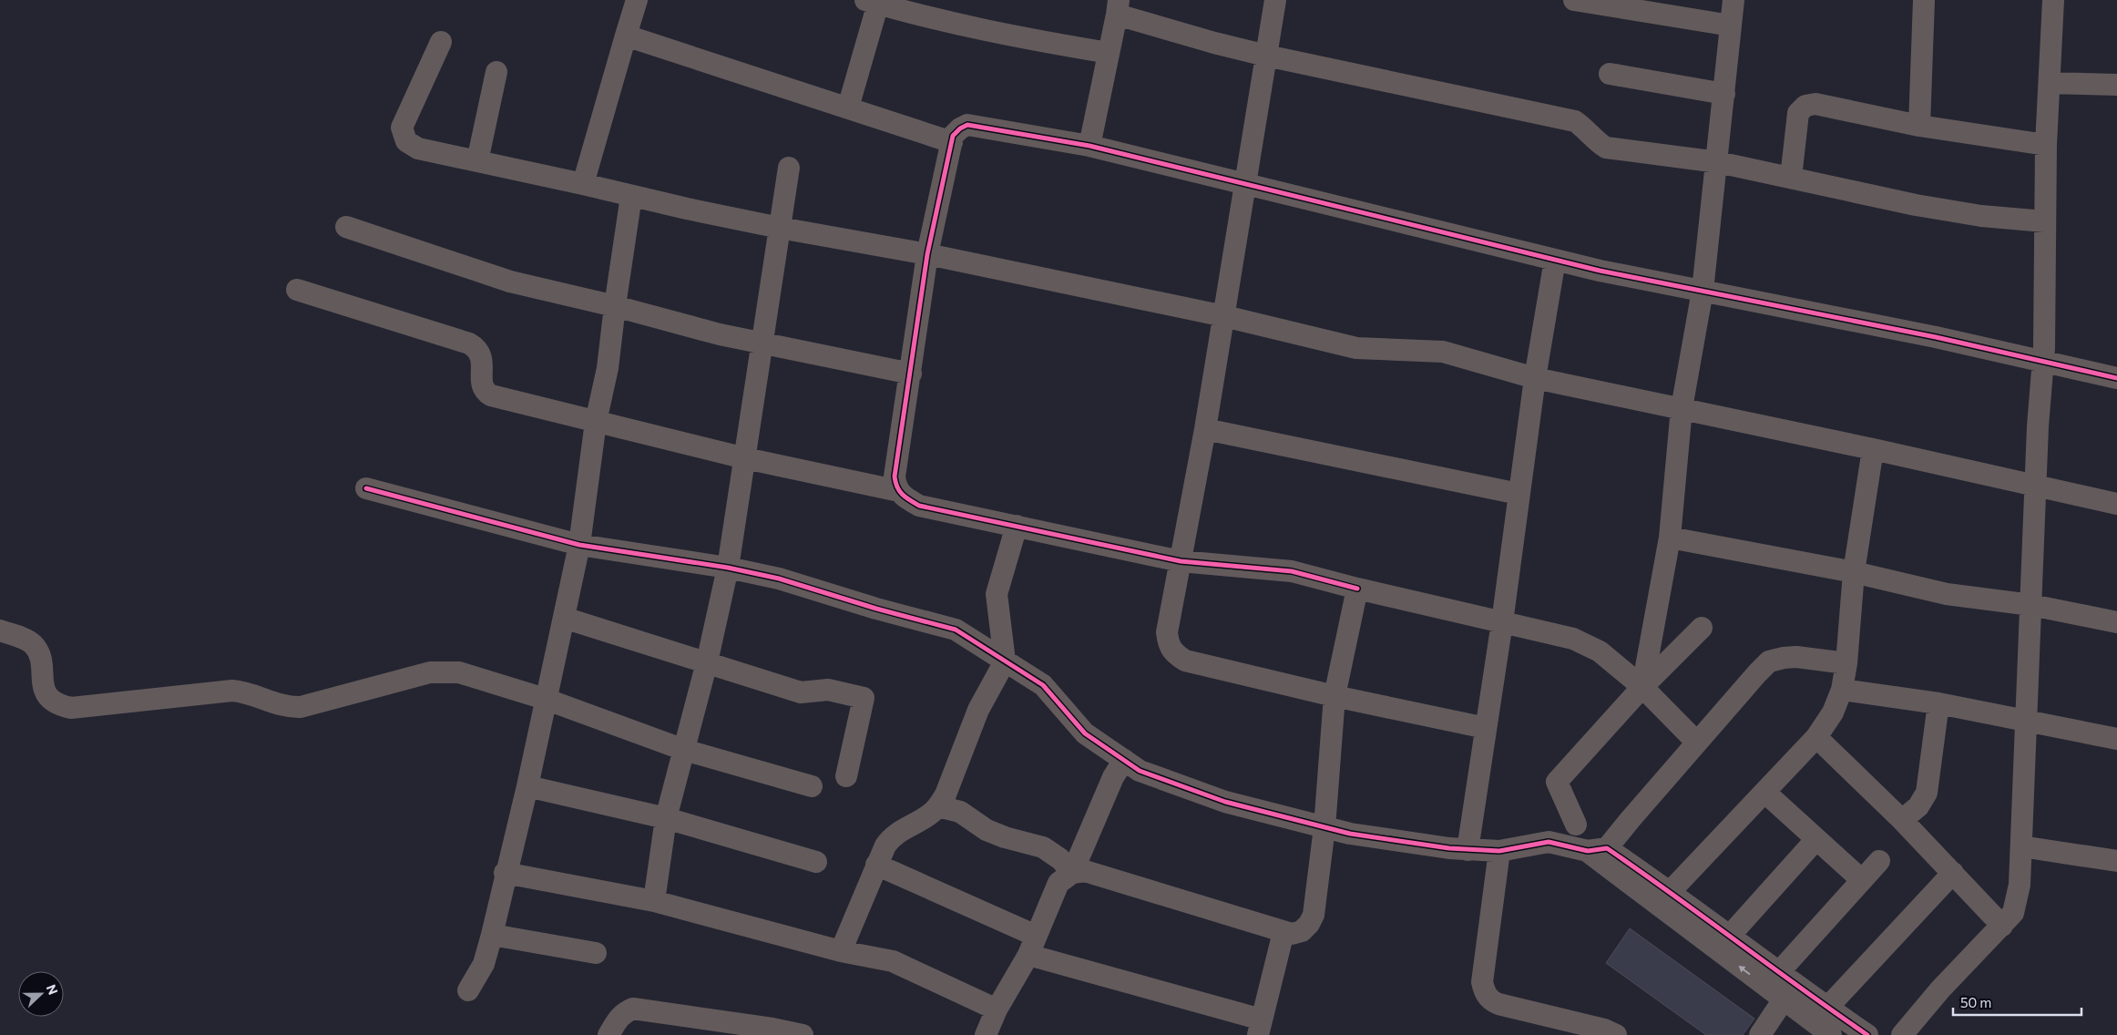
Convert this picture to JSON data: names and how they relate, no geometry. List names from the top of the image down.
{
  "scale_bar": "50 m",
  "north": "right"
}
